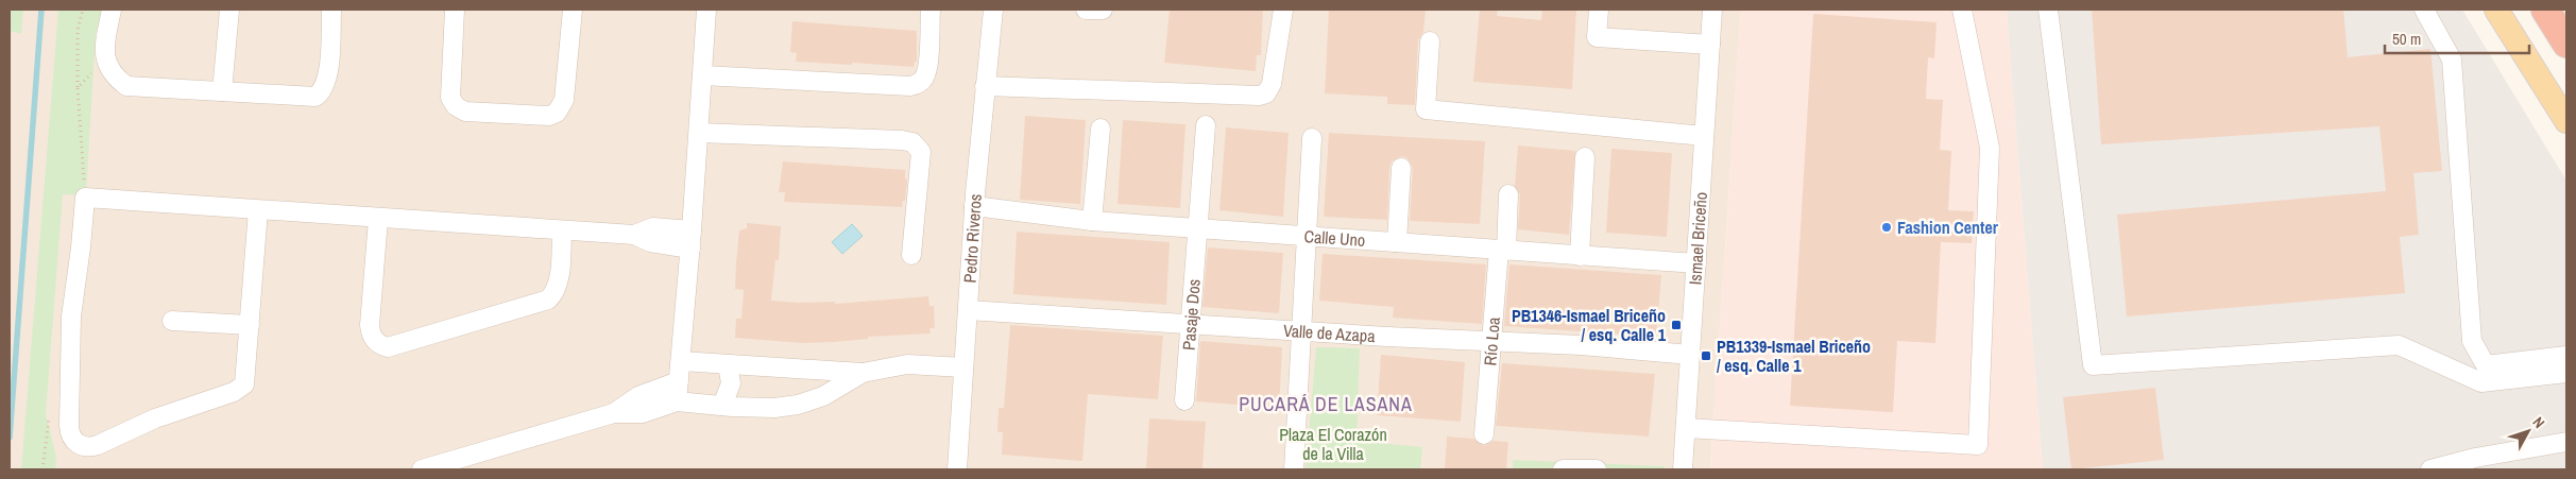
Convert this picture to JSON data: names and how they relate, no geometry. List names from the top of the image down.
{
  "streets": {
    "street": [
      "Calle Uno",
      "Pedro Riveros",
      "Ismael Briceño",
      "Pasaje Dos",
      "Valle de Azapa",
      "Río Loa"
    ]
  },
  "crossings": [
    ["Calle Uno", "Pedro Riveros"],
    ["Calle Uno", "Ismael Briceño"],
    ["Calle Uno", "Pasaje Dos"],
    ["Calle Uno", "Río Loa"],
    ["Pedro Riveros", "Valle de Azapa"],
    ["Ismael Briceño", "Valle de Azapa"],
    ["Pasaje Dos", "Valle de Azapa"],
    ["Valle de Azapa", "Río Loa"]
  ],
  "districts": ["PUCARÁ DE LASANA"],
  "parks": ["Plaza El Corazón de la Villa"],
  "places": {
    "other": ["Fashion Center"],
    "transit": ["PB1346-Ismael Briceño / esq. Calle 1", "PB1339-Ismael Briceño / esq. Calle 1"]
  },
  "scale_bar": "50 m",
  "north": "top right"
}
